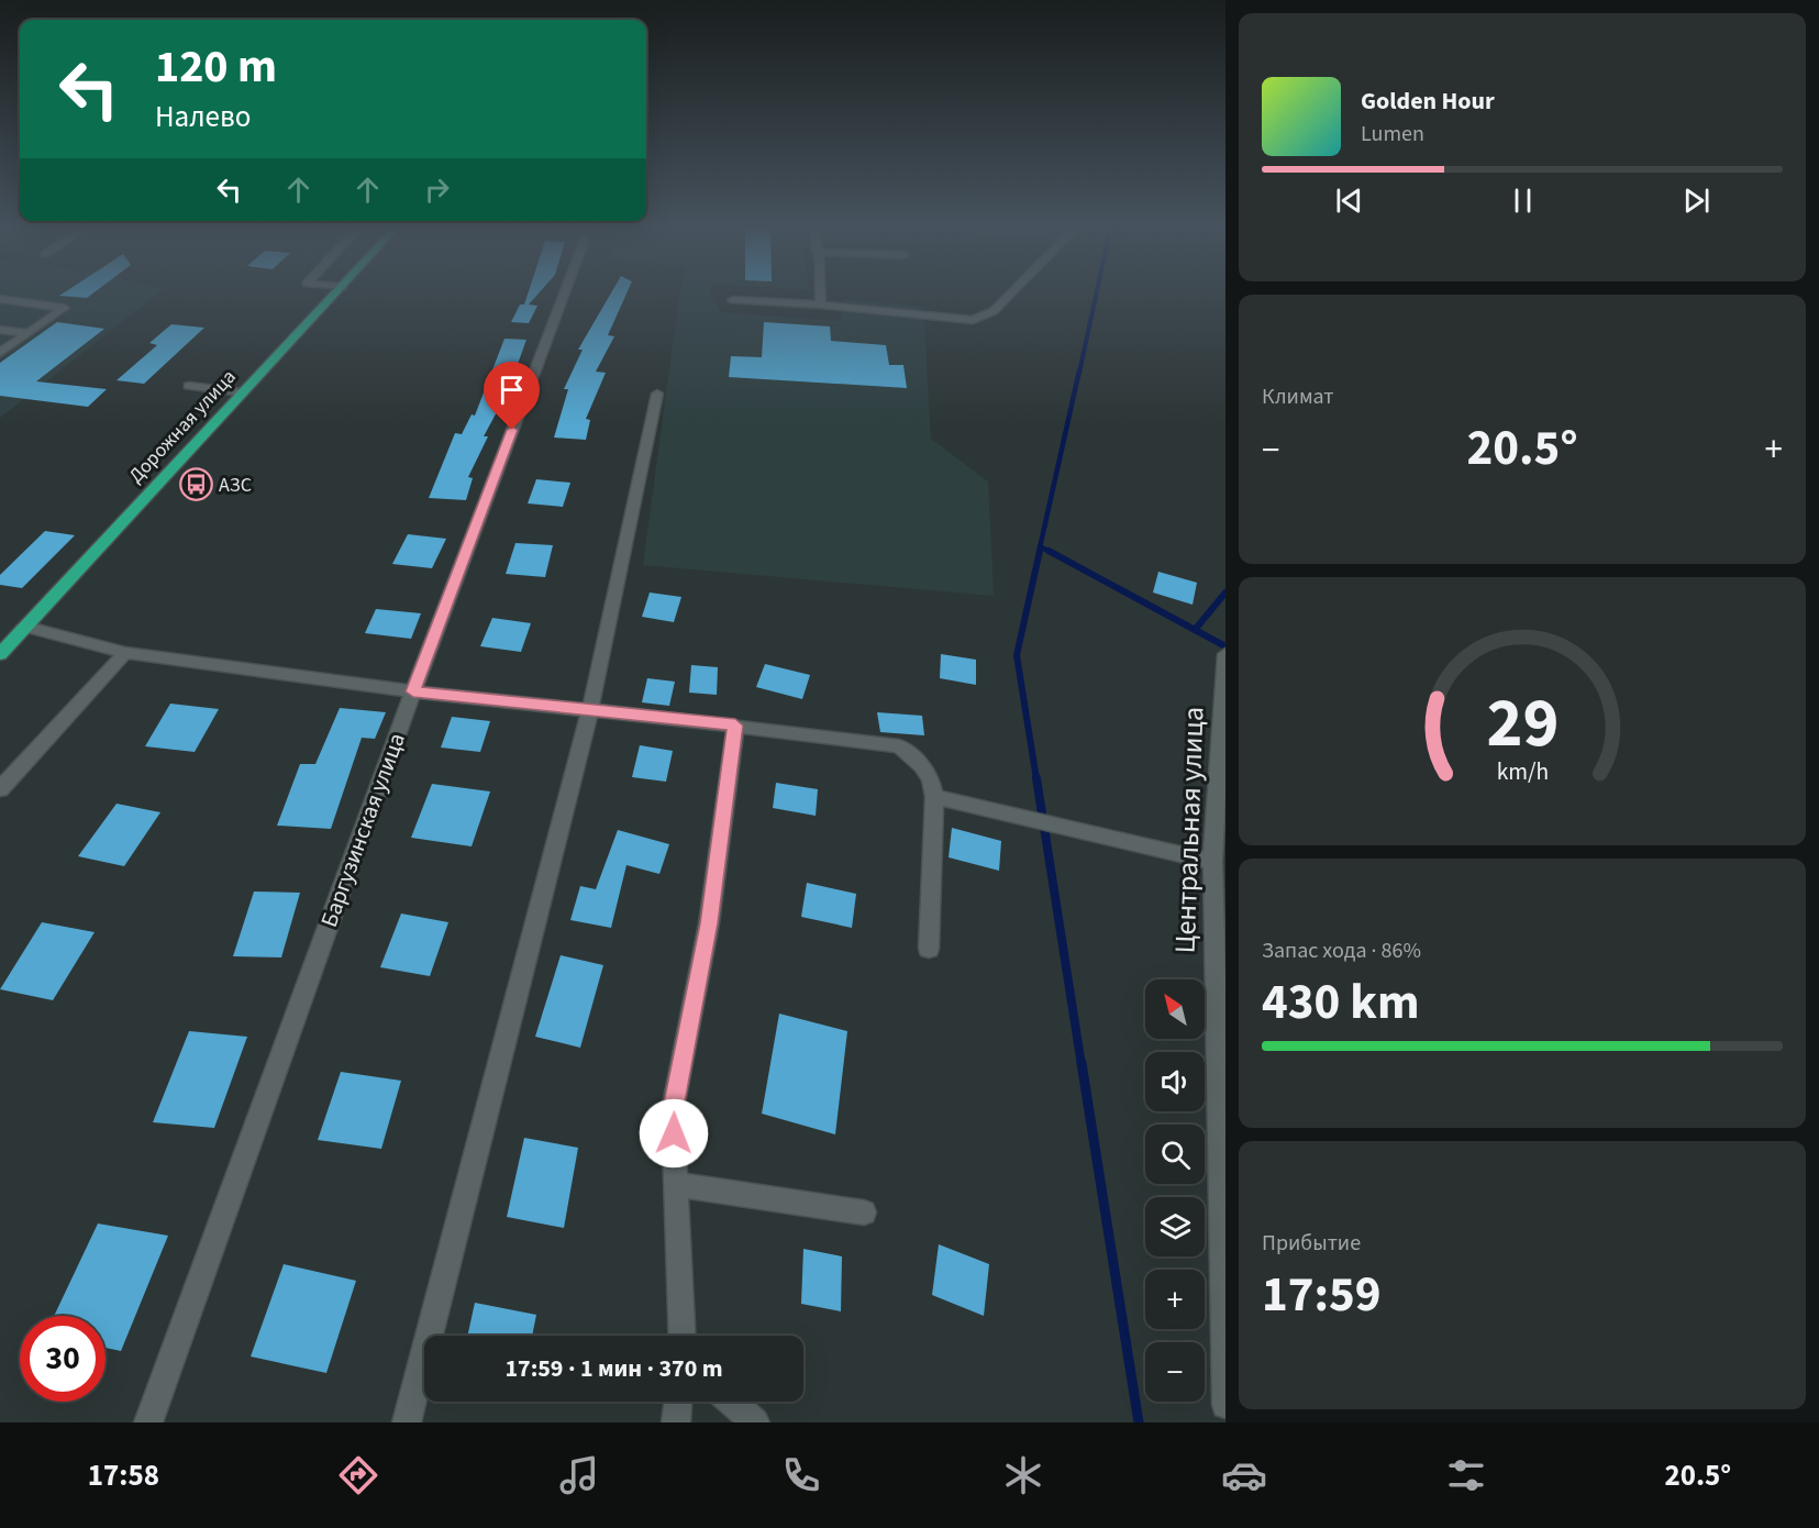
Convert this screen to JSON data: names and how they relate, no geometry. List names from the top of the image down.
{
  "streets": {
    "main road": ["Дорожная улица"],
    "street": ["Баргузинская улица", "Центральная улица"]
  },
  "places": {
    "bus stop": ["АЗС"]
  },
  "north": "top left",
  "page": {
    "turn": ["120 m", "Налево"],
    "song": ["Golden Hour", "Lumen"],
    "tile": [
      "Климат",
      ["Запас хода · 86%", "430 km"],
      ["Прибытие", "17:59"]
    ],
    "heat": ["−", "20.5°", "+"],
    "map_buttons": ["+", "−"],
    "limit": "30",
    "trip": "17:59 · 1 мин · 370 m",
    "tabs": ["17:58", "20.5°"],
    "gauge": ["29", "km/h"]
  }
}
